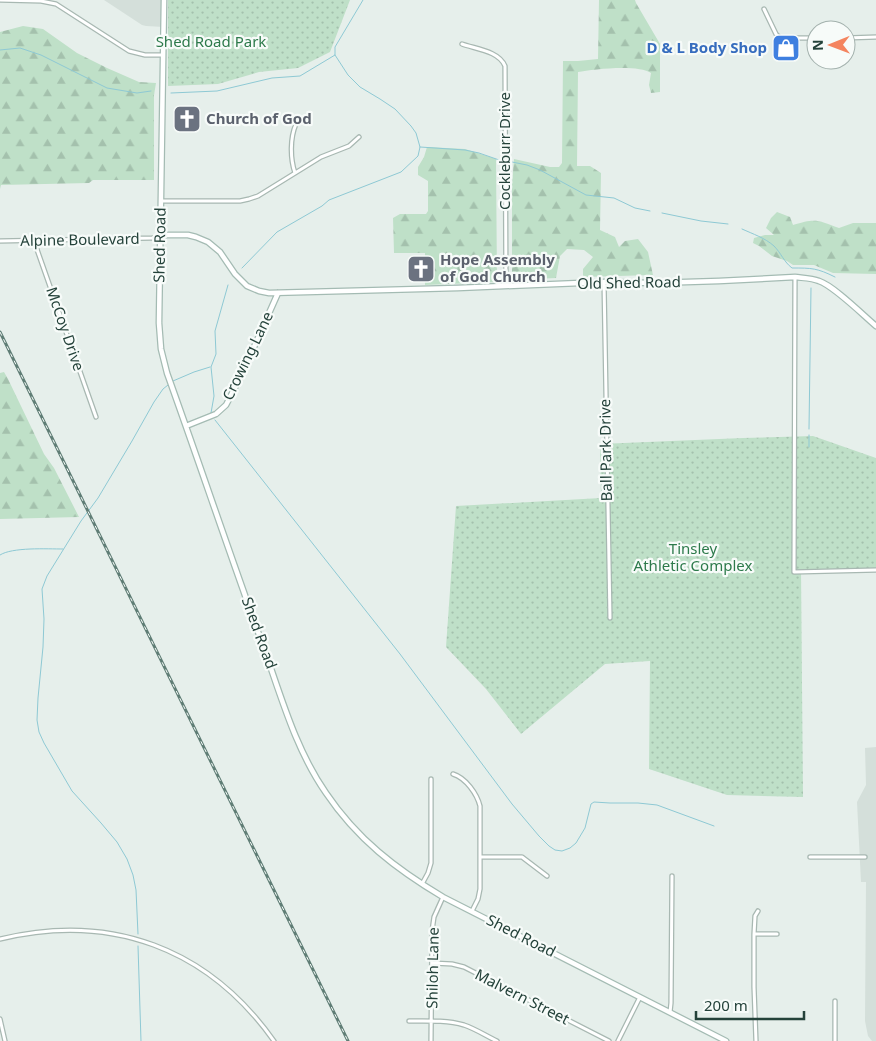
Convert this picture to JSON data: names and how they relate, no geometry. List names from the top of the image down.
{
  "streets": {
    "street": [
      "Cockleburr Drive",
      "Alpine Boulevard",
      "Shed Road",
      "Old Shed Road",
      "McCoy Drive",
      "Crowing Lane",
      "Ball Park Drive",
      "Shiloh Lane",
      "Malvern Street"
    ]
  },
  "crossings": [
    ["Cockleburr Drive", "Old Shed Road"],
    ["Alpine Boulevard", "Shed Road"],
    ["Alpine Boulevard", "Old Shed Road"],
    ["Alpine Boulevard", "McCoy Drive"],
    ["Shed Road", "Old Shed Road"],
    ["Shed Road", "Crowing Lane"],
    ["Shed Road", "Shiloh Lane"],
    ["Old Shed Road", "Crowing Lane"],
    ["Old Shed Road", "Ball Park Drive"],
    ["Shiloh Lane", "Malvern Street"]
  ],
  "parks": ["Shed Road Park", "Tinsley Athletic Complex"],
  "places": {
    "shop": ["D & L Body Shop"],
    "church": ["Church of God", "Hope Assembly of God Church"]
  },
  "scale_bar": "200 m",
  "north": "left"
}
